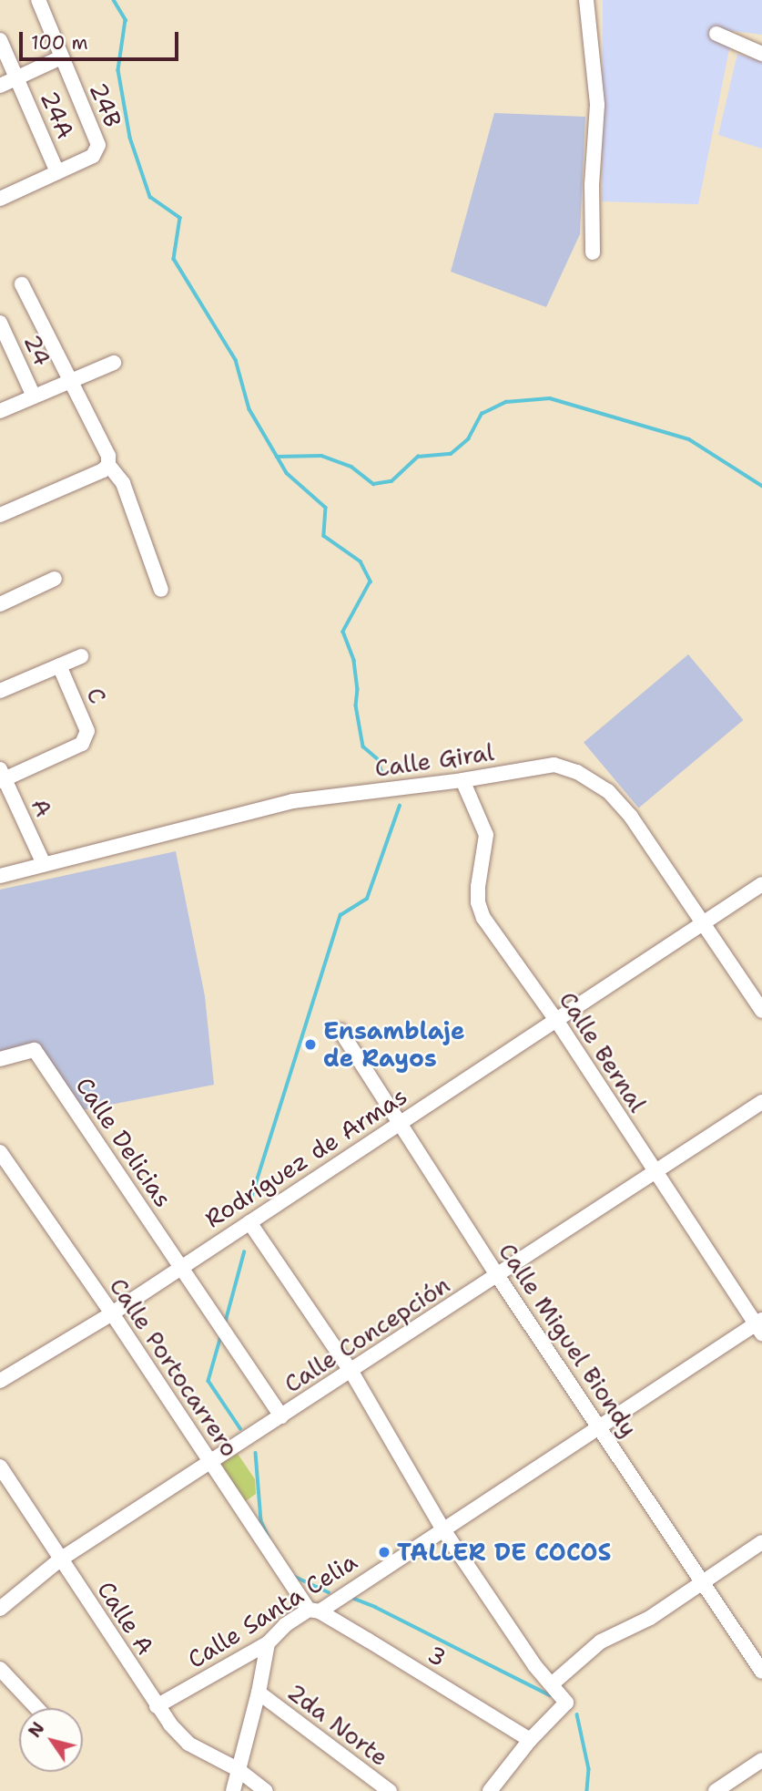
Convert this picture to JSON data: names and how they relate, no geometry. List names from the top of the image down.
{
  "streets": {
    "street": [
      "24B",
      "24A",
      "24",
      "C",
      "Calle Giral",
      "A",
      "Calle Bernal",
      "Calle Delicias",
      "Rodríguez de Armas",
      "Calle Concepción",
      "Calle Miguel Biondy",
      "Calle Portocarrero",
      "Calle Santa Celia",
      "Calle A",
      "3",
      "2da Norte"
    ]
  },
  "crossings": [
    ["24B", "24A"],
    ["C", "A"],
    ["Calle Giral", "A"],
    ["Calle Giral", "Calle Bernal"],
    ["Calle Giral", "Rodríguez de Armas"],
    ["Calle Bernal", "Rodríguez de Armas"],
    ["Calle Bernal", "Calle Concepción"],
    ["Calle Bernal", "Calle Santa Celia"],
    ["Calle Delicias", "Rodríguez de Armas"],
    ["Calle Delicias", "Calle Concepción"],
    ["Rodríguez de Armas", "Calle Miguel Biondy"],
    ["Rodríguez de Armas", "Calle Portocarrero"],
    ["Calle Concepción", "Calle Miguel Biondy"],
    ["Calle Concepción", "Calle Portocarrero"],
    ["Calle Concepción", "Calle A"],
    ["Calle Miguel Biondy", "Calle Santa Celia"],
    ["Calle Portocarrero", "Calle Santa Celia"],
    ["Calle Portocarrero", "3"],
    ["Calle Santa Celia", "Calle A"],
    ["Calle Santa Celia", "3"]
  ],
  "places": ["Ensamblaje de Rayos", "TALLER DE COCOS"],
  "scale_bar": "100 m",
  "north": "top left"
}
